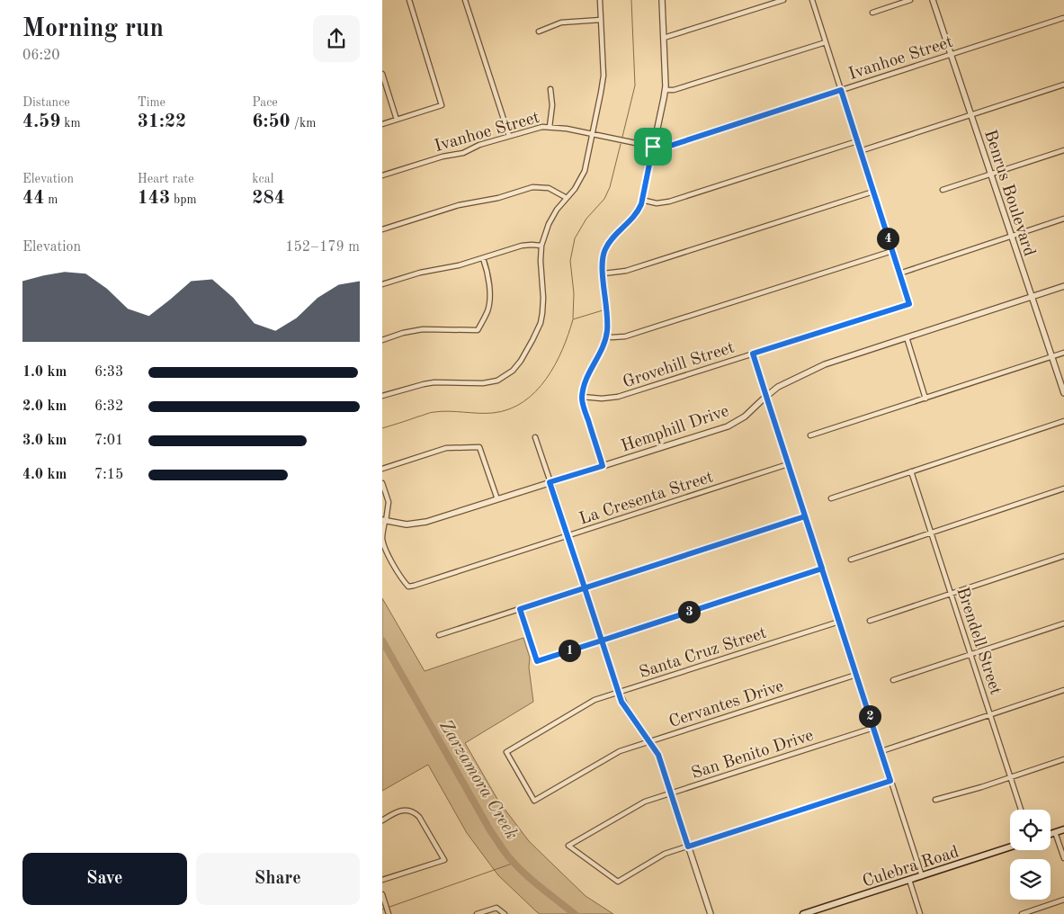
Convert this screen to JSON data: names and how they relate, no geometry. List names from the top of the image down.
{
  "streets": {
    "main road": ["Culebra Road"],
    "street": [
      "Ivanhoe Street",
      "Benrus Boulevard",
      "Grovehill Street",
      "Hemphill Drive",
      "La Cresenta Street",
      "Brendell Street",
      "Santa Cruz Street",
      "Cervantes Drive",
      "San Benito Drive"
    ]
  },
  "crossings": [
    ["Ivanhoe Street", "Benrus Boulevard"],
    ["Benrus Boulevard", "Hemphill Drive"],
    ["Hemphill Drive", "La Cresenta Street"],
    ["Santa Cruz Street", "Cervantes Drive"]
  ],
  "water": ["Zarzamora Creek"],
  "page": {
    "heading": ["Morning run", "06:20"],
    "stats": [
      ["Distance", "4.59 km"],
      ["Time", "31:22"],
      ["Pace", "6:50 /km"],
      ["Elevation", "44 m"],
      ["Heart rate", "143 bpm"],
      ["kcal", "284"]
    ],
    "pins": [
      "4",
      "3",
      "1",
      "2"
    ],
    "chart": ["Elevation", "152–179 m"],
    "list": [
      {
        "name": "1.0 km",
        "note": "6:33"
      },
      {
        "name": "2.0 km",
        "note": "6:32"
      },
      {
        "name": "3.0 km",
        "note": "7:01"
      },
      {
        "name": "4.0 km",
        "note": "7:15"
      }
    ],
    "buttons": ["Save", "Share"]
  }
}
